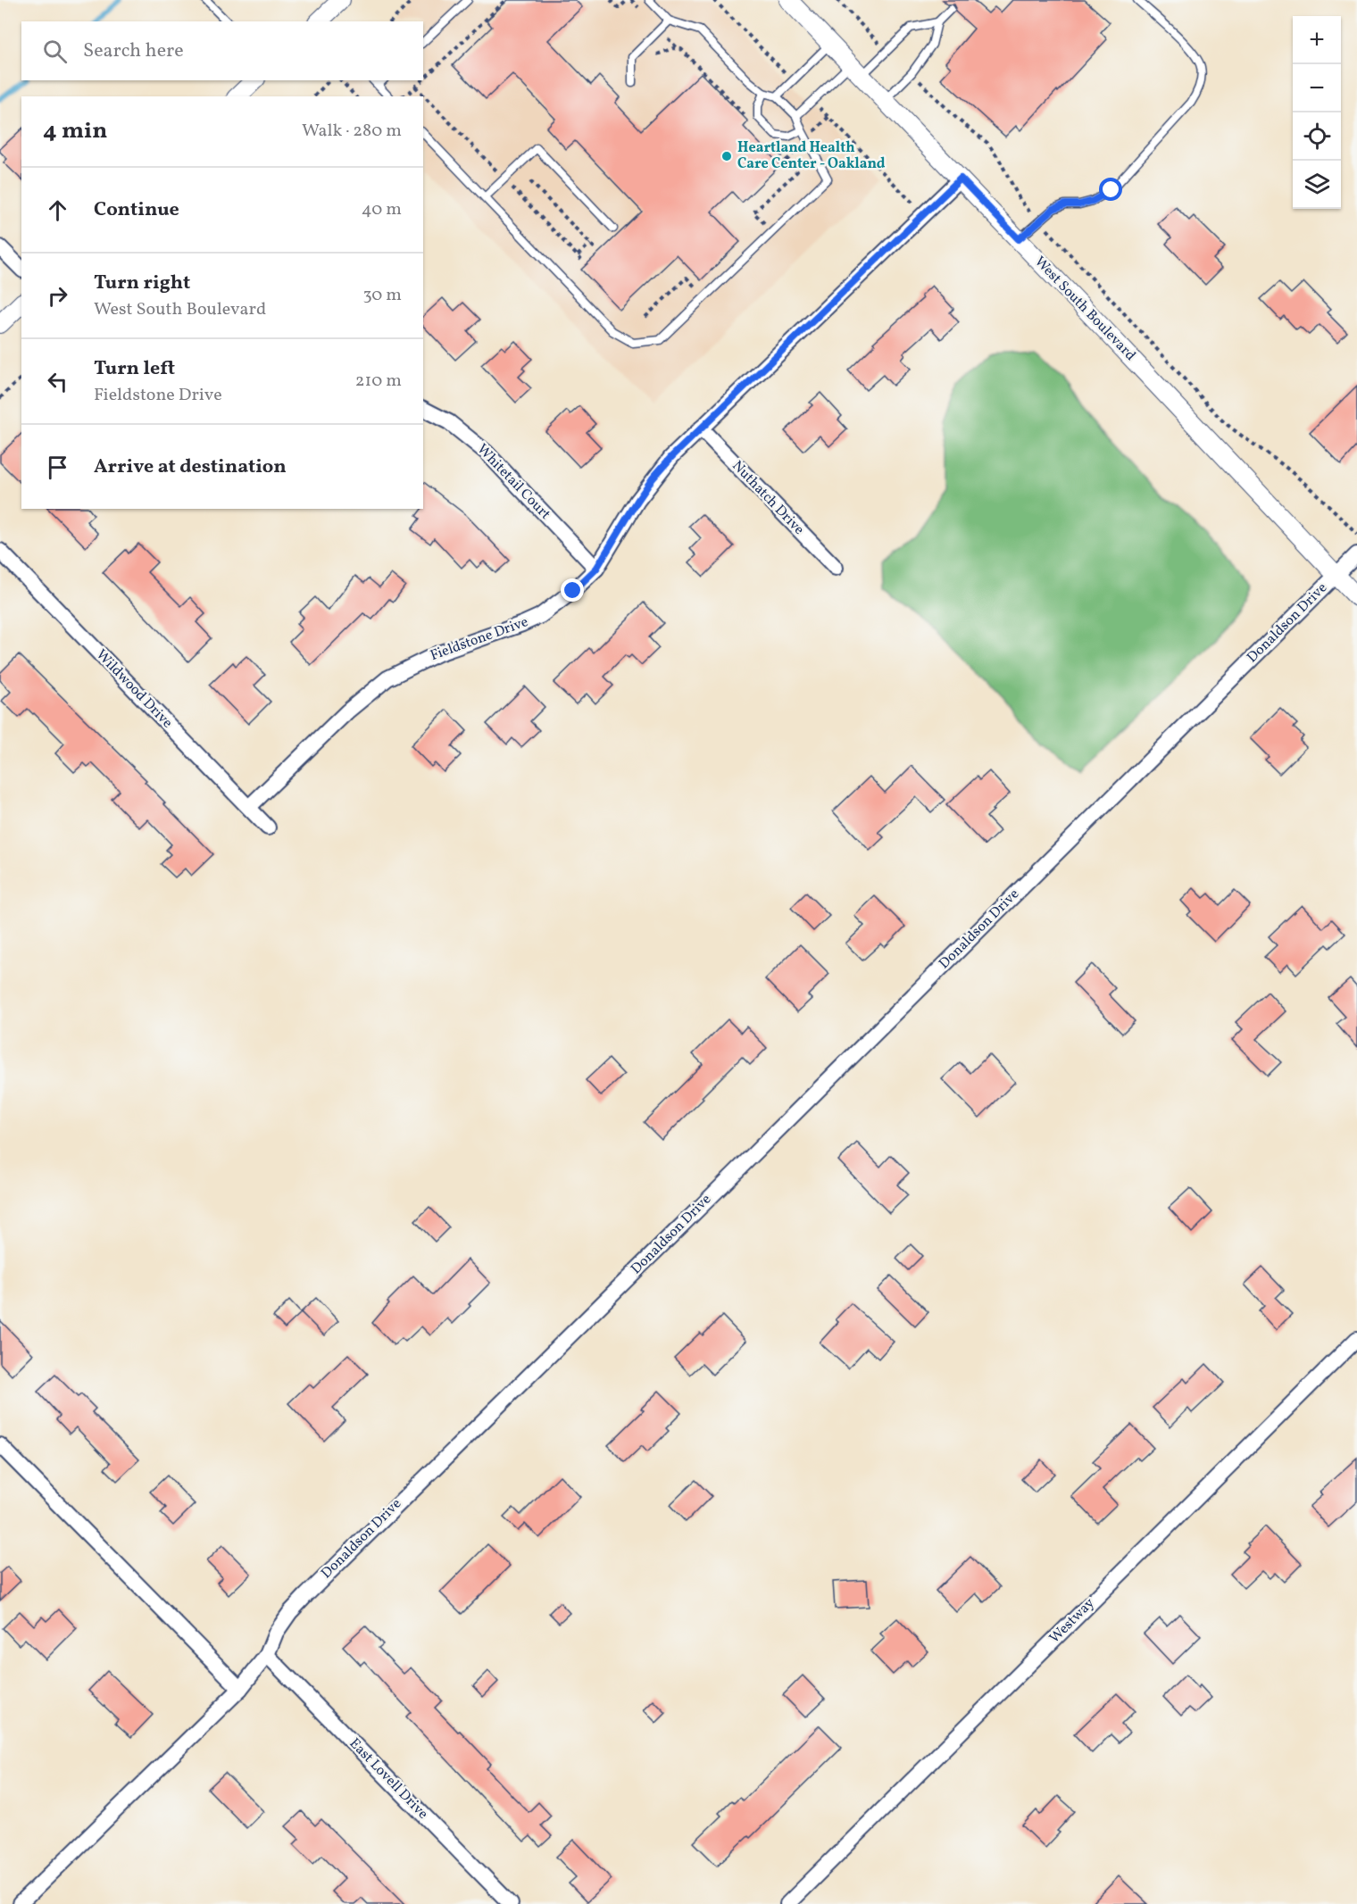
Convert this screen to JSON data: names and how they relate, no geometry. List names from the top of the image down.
{
  "streets": {
    "street": [
      "West South Boulevard",
      "Whitetail Court",
      "Nuthatch Drive",
      "Donaldson Drive",
      "Fieldstone Drive",
      "Wildwood Drive",
      "Westway",
      "East Lovell Drive"
    ]
  },
  "crossings": [
    ["West South Boulevard", "Donaldson Drive"],
    ["West South Boulevard", "Fieldstone Drive"],
    ["Whitetail Court", "Fieldstone Drive"],
    ["Nuthatch Drive", "Fieldstone Drive"],
    ["Donaldson Drive", "East Lovell Drive"],
    ["Fieldstone Drive", "Wildwood Drive"]
  ],
  "places": ["Heartland Health Care Center - Oakland"],
  "page": {
    "map_buttons": ["+", "−"],
    "search": "Search here",
    "heading": ["4 min", "Walk · 280 m"],
    "list": [
      ["Continue", "40 m"],
      ["Turn right", "West South Boulevard", "30 m"],
      ["Turn left", "Fieldstone Drive", "210 m"],
      "Arrive at destination"
    ]
  }
}
